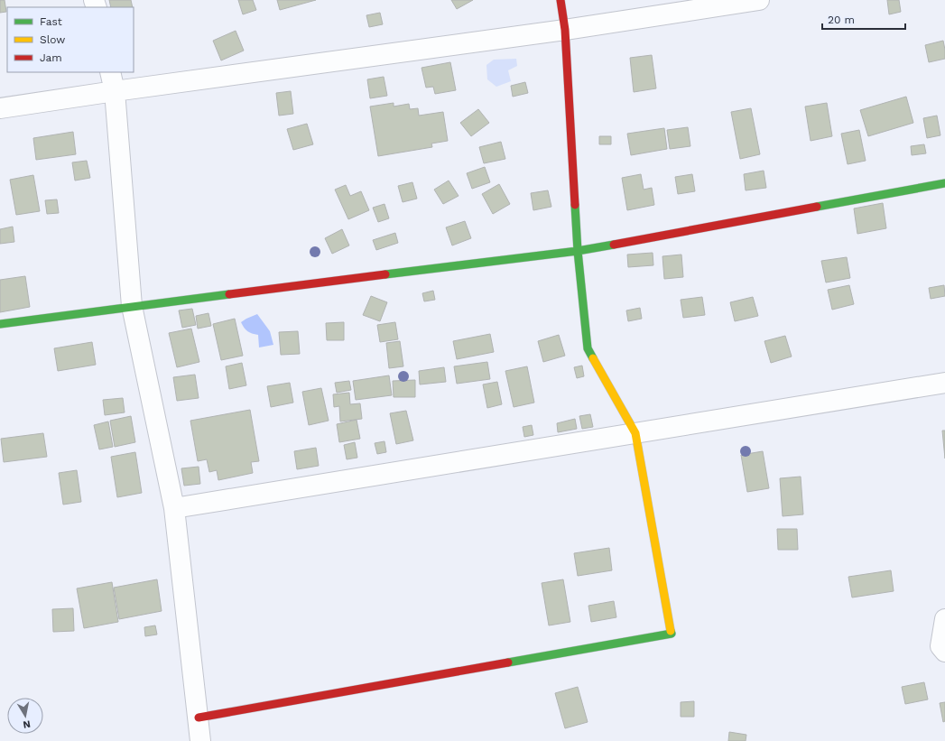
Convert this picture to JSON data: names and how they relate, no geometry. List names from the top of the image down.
{
  "legend": ["Fast", "Slow", "Jam"],
  "scale_bar": "20 m",
  "north": "bottom"
}
